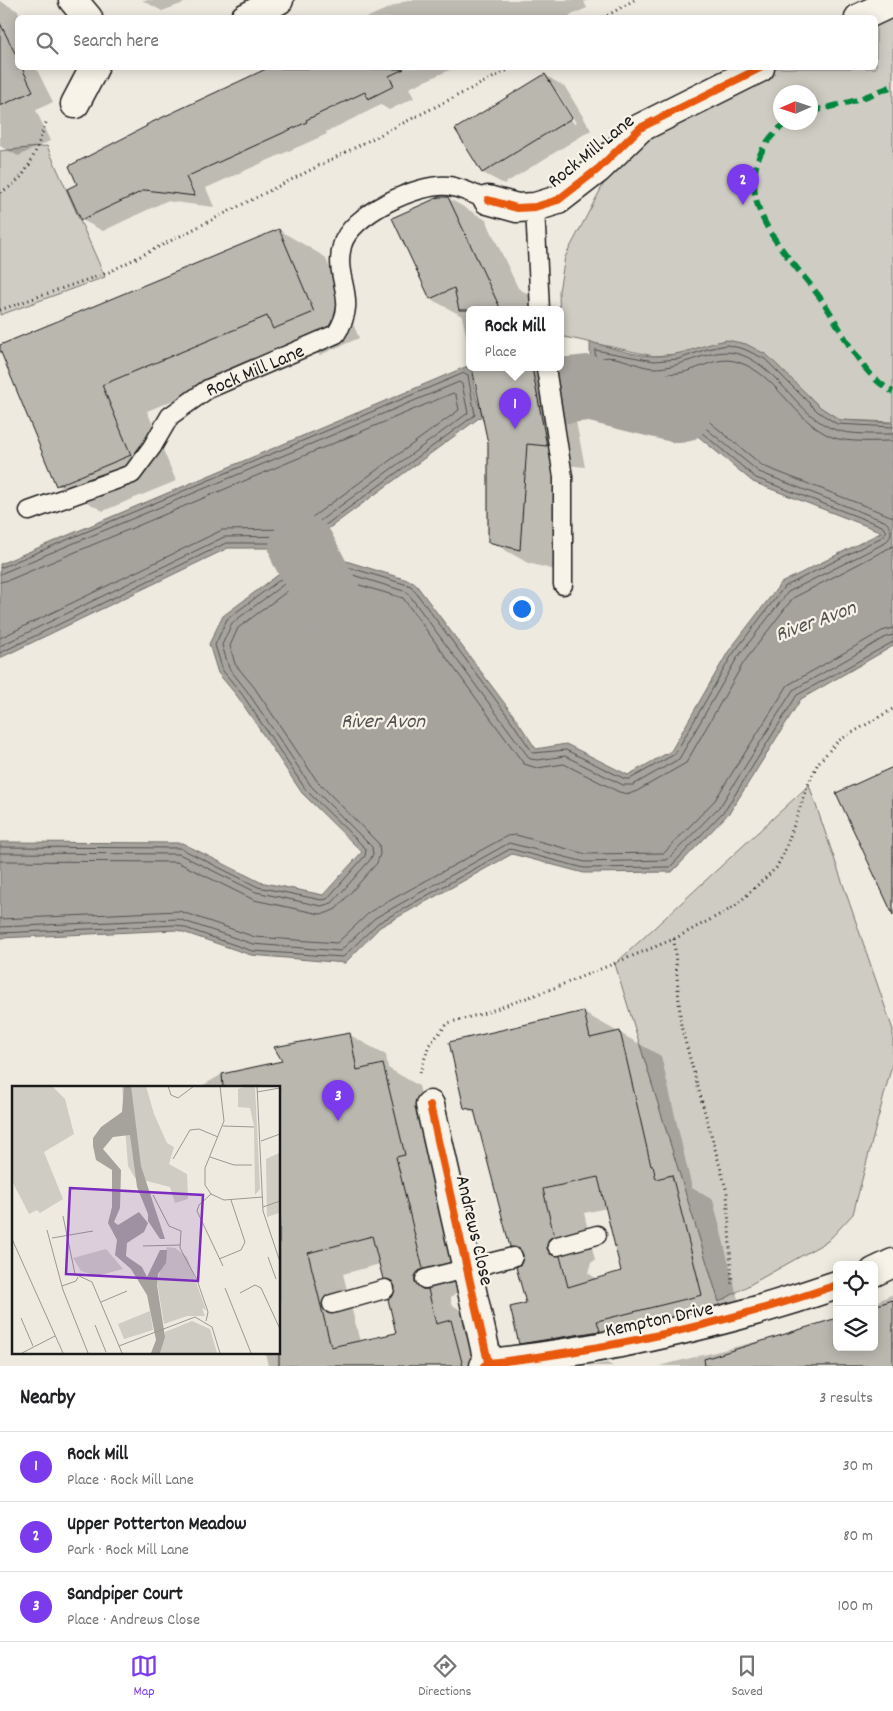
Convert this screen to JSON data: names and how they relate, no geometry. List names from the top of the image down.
{
  "streets": {
    "street": ["Rock Mill Lane", "Andrews Close", "Kempton Drive"]
  },
  "crossings": [
    ["Andrews Close", "Kempton Drive"]
  ],
  "water": ["River Avon"],
  "north": "left",
  "page": {
    "search": "Search here",
    "pins": ["2", "1", "3"],
    "popup": ["Rock Mill", "Place"],
    "heading": ["Nearby", "3 results"],
    "list": [
      {
        "mark": "1",
        "name": "Rock Mill",
        "note": "Place · Rock Mill Lane",
        "value": "30 m"
      },
      {
        "mark": "2",
        "name": "Upper Potterton Meadow",
        "note": "Park · Rock Mill Lane",
        "value": "80 m"
      },
      {
        "mark": "3",
        "name": "Sandpiper Court",
        "note": "Place · Andrews Close",
        "value": "100 m"
      }
    ],
    "nav": ["Map", "Directions", "Saved"]
  }
}
